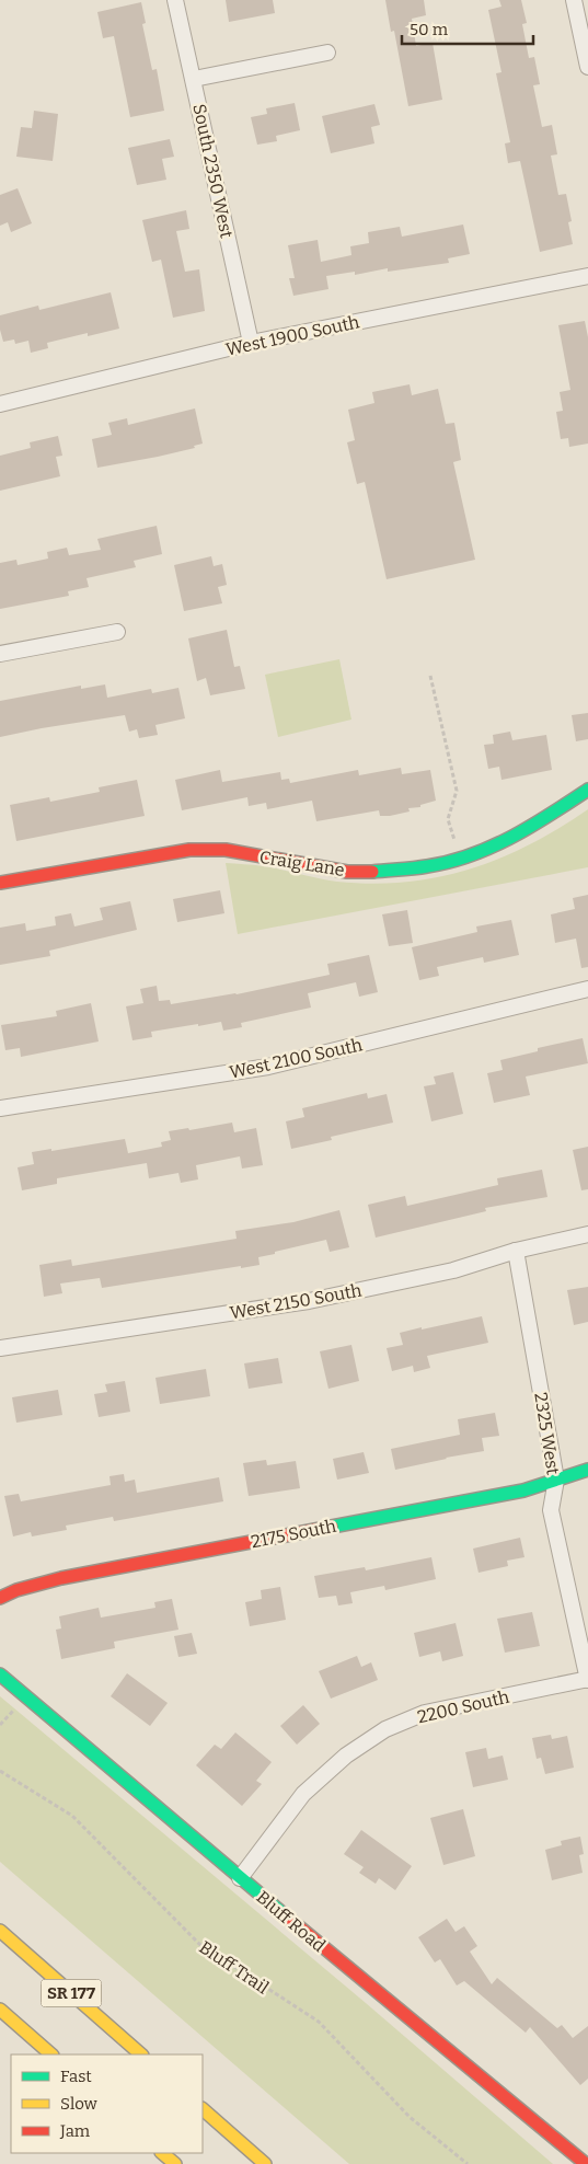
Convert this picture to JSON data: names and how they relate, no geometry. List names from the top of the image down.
{
  "streets": {
    "main road": [
      "Craig Lane",
      "2175 South",
      "Bluff Road",
      "SR 177"
    ],
    "street": [
      "South 2350 West",
      "West 1900 South",
      "West 2100 South",
      "West 2150 South",
      "2325 West",
      "2200 South"
    ],
    "path": ["Bluff Trail"]
  },
  "crossings": [
    ["South 2350 West", "West 1900 South"],
    ["West 2150 South", "2325 West"],
    ["2325 West", "2175 South"],
    ["2325 West", "2200 South"],
    ["2200 South", "Bluff Road"]
  ],
  "legend": ["Fast", "Slow", "Jam"],
  "scale_bar": "50 m"
}
